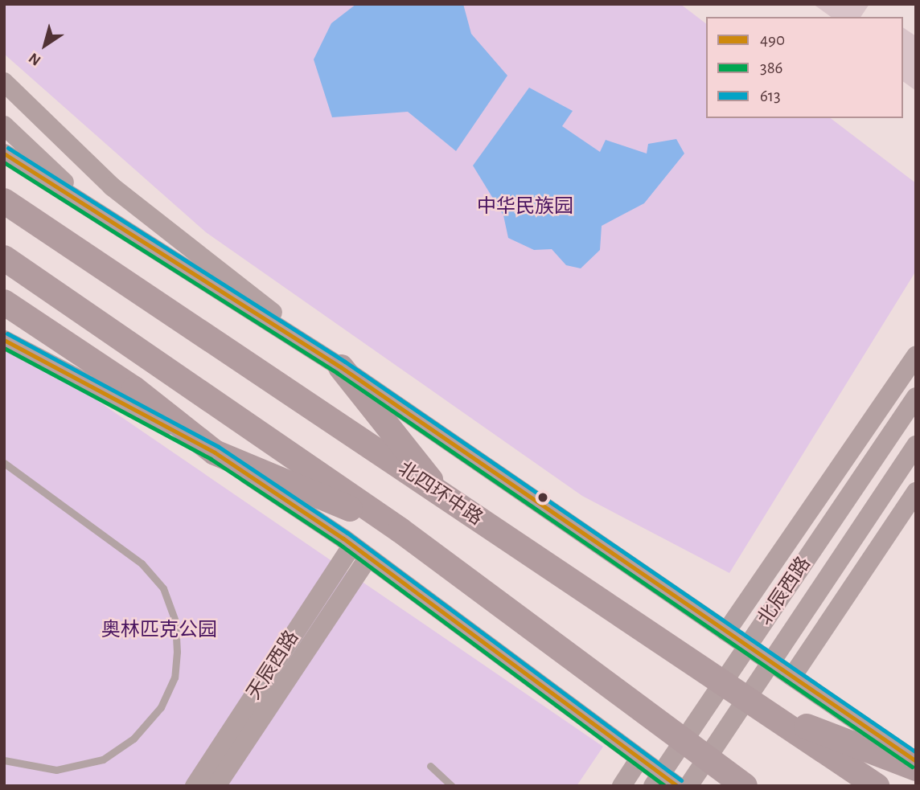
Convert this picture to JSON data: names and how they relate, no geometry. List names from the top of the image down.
{
  "streets": {
    "highway": ["北四环中路"],
    "street": ["北辰西路", "天辰西路"]
  },
  "parks": ["中华民族园", "奥林匹克公园"],
  "lines": ["transit line 613", "transit line 490", "transit line 386"],
  "legend": ["490", "386", "613"],
  "north": "bottom left"
}
